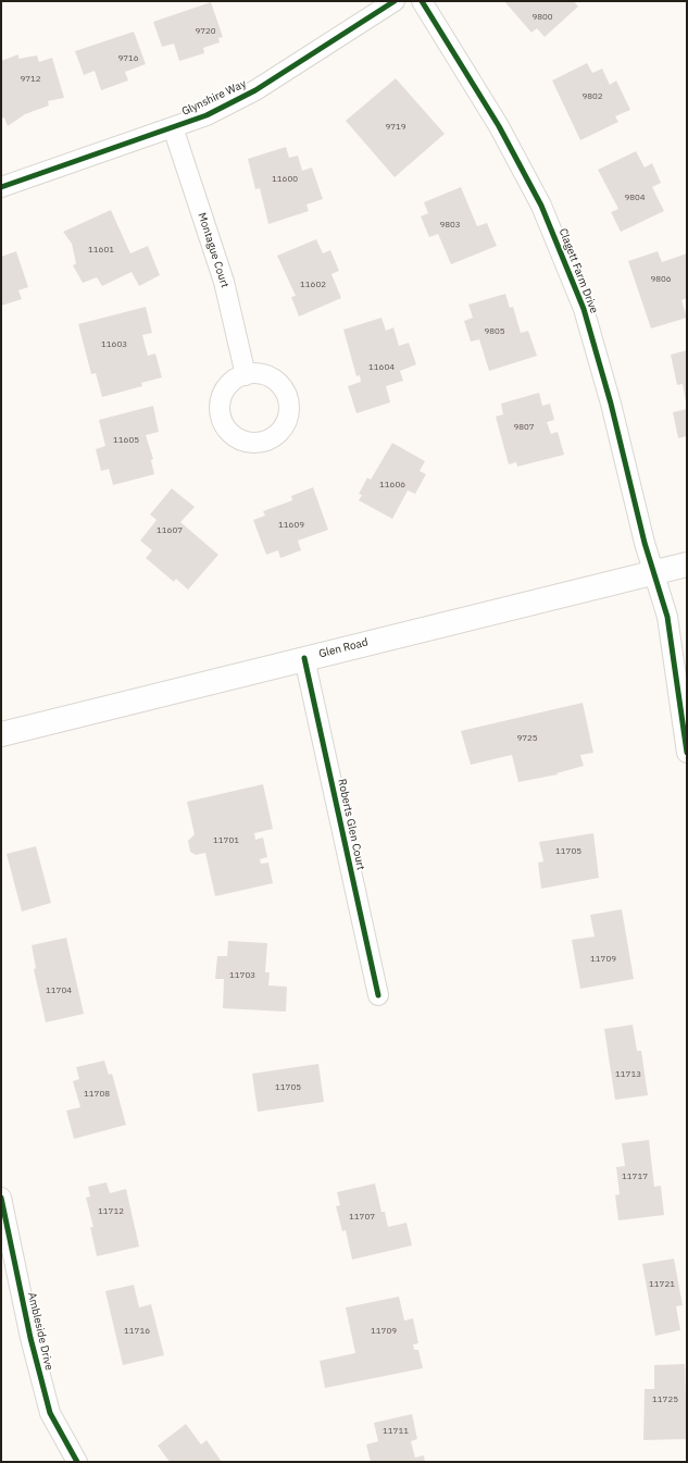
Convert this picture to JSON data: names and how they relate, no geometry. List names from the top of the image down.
{
  "streets": {
    "main road": ["Glen Road"],
    "street": [
      "Glynshire Way",
      "Montague Court",
      "Clagett Farm Drive",
      "Roberts Glen Court",
      "Ambleside Drive"
    ]
  },
  "crossings": [
    ["Glynshire Way", "Montague Court"],
    ["Clagett Farm Drive", "Glen Road"],
    ["Glen Road", "Roberts Glen Court"]
  ],
  "house_numbers": [
    "9800",
    "9720",
    "9716",
    "9712",
    "9802",
    "9719",
    "11600",
    "9804",
    "9803",
    "11601",
    "9806",
    "11602",
    "9805",
    "11603",
    "11604",
    "9807",
    "11605",
    "11606",
    "11609",
    "11607",
    "9725",
    "11701",
    "11705",
    "11709",
    "11703",
    "11704",
    "11713",
    "11705",
    "11708",
    "11717",
    "11712",
    "11707",
    "11721",
    "11716",
    "11709",
    "11725",
    "11711"
  ]
}
